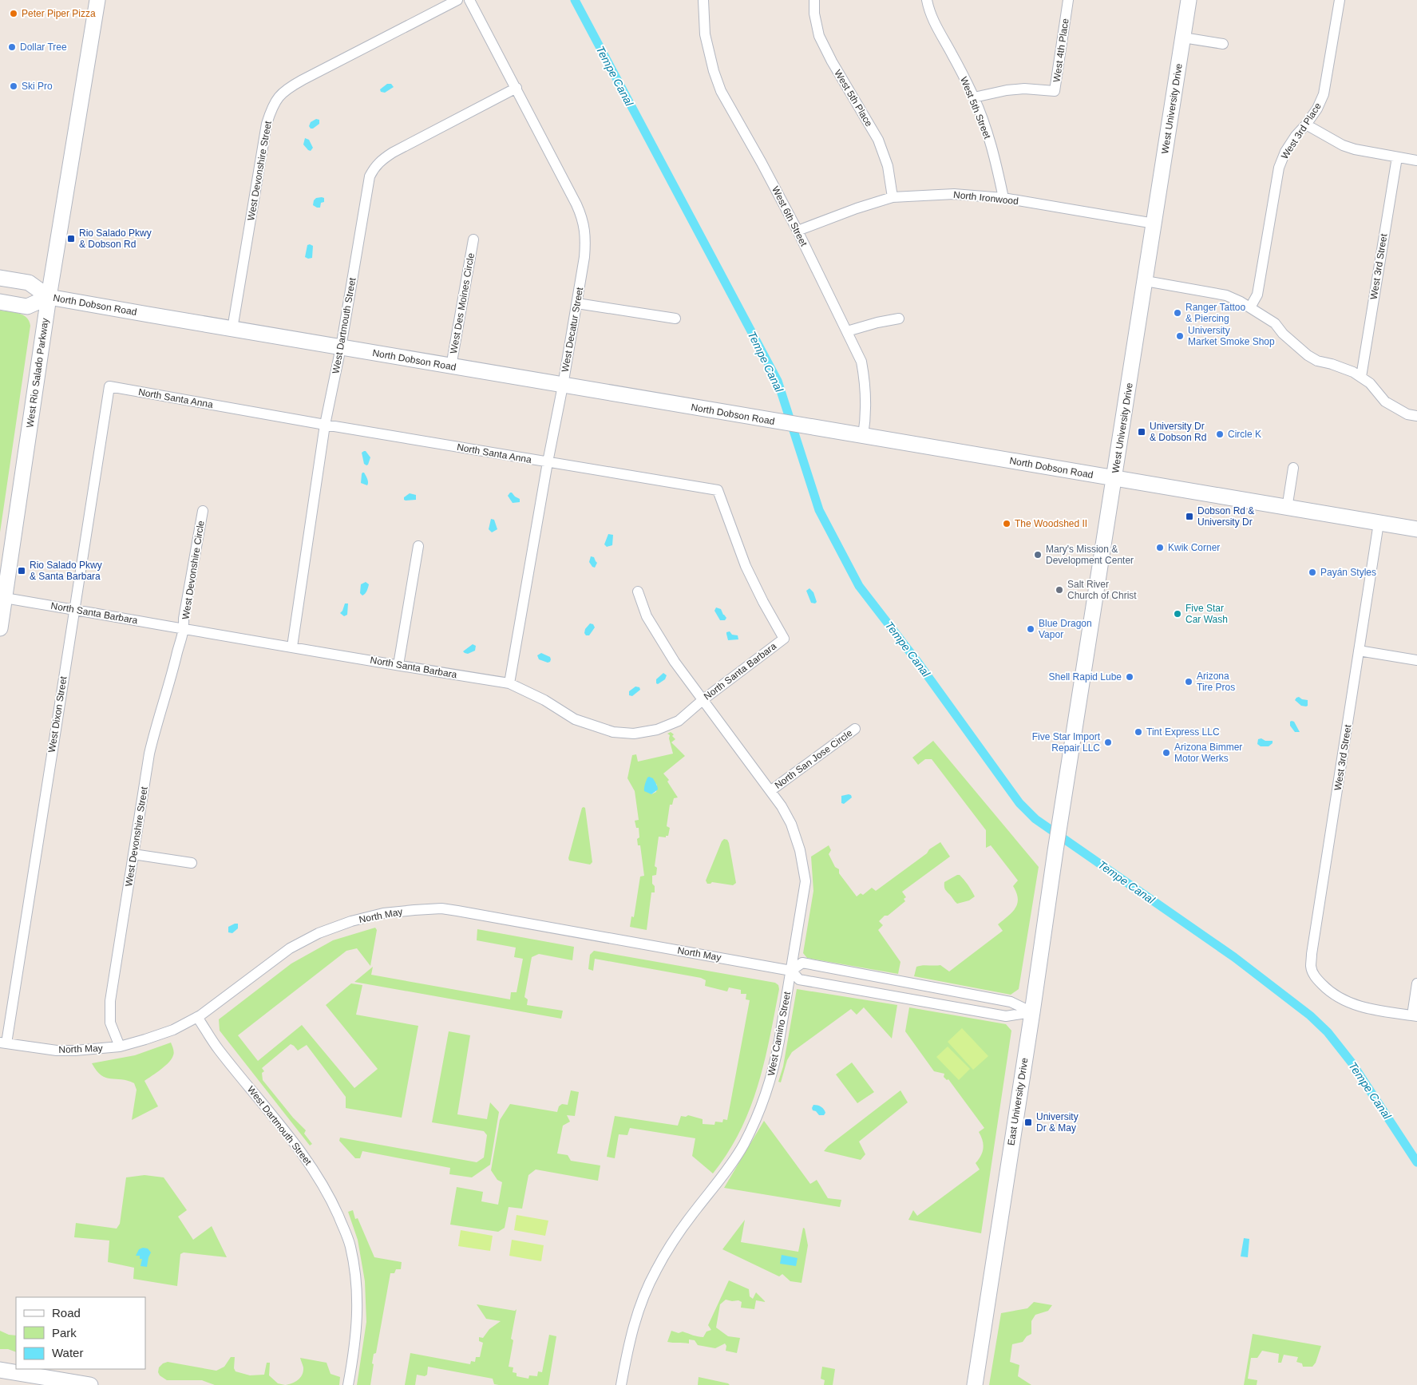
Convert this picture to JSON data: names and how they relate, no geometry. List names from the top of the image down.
{
  "streets": {
    "main road": [
      "West University Drive",
      "North Dobson Road",
      "West Rio Salado Parkway",
      "East University Drive"
    ],
    "street": [
      "West 4th Place",
      "West 5th Place",
      "West 5th Street",
      "West 3rd Place",
      "West Devonshire Street",
      "North Ironwood",
      "West 6th Street",
      "West 3rd Street",
      "West Des Moines Circle",
      "West Dartmouth Street",
      "West Decatur Street",
      "North Santa Anna",
      "West Devonshire Circle",
      "North Santa Barbara",
      "West Dixon Street",
      "North San Jose Circle",
      "North May",
      "West Camino Street"
    ]
  },
  "crossings": [
    ["West 4th Place", "West 5th Street"],
    ["West 5th Place", "North Ironwood"],
    ["West 5th Street", "North Ironwood"],
    ["West University Drive", "North Ironwood"],
    ["West University Drive", "North Dobson Road"],
    ["West University Drive", "East University Drive"],
    ["West Devonshire Street", "North Dobson Road"],
    ["West Devonshire Street", "West Devonshire Circle"],
    ["West Devonshire Street", "North Santa Barbara"],
    ["West Devonshire Street", "North May"],
    ["North Ironwood", "West 6th Street"],
    ["West 6th Street", "North Dobson Road"],
    ["West 3rd Street", "North Dobson Road"],
    ["West Des Moines Circle", "North Dobson Road"],
    ["North Dobson Road", "West Dartmouth Street"],
    ["North Dobson Road", "West Decatur Street"],
    ["North Dobson Road", "West Rio Salado Parkway"],
    ["West Dartmouth Street", "West Decatur Street"],
    ["West Dartmouth Street", "North Santa Anna"],
    ["West Dartmouth Street", "North Santa Barbara"],
    ["West Dartmouth Street", "North May"],
    ["West Decatur Street", "North Santa Anna"],
    ["West Decatur Street", "North Santa Barbara"],
    ["West Rio Salado Parkway", "North Santa Barbara"],
    ["North Santa Anna", "North Santa Barbara"],
    ["North Santa Anna", "West Dixon Street"],
    ["West Devonshire Circle", "North Santa Barbara"],
    ["North Santa Barbara", "West Dixon Street"],
    ["North Santa Barbara", "West Camino Street"],
    ["West Dixon Street", "North May"],
    ["North San Jose Circle", "West Camino Street"],
    ["North May", "West Camino Street"],
    ["North May", "East University Drive"]
  ],
  "water": ["Tempe Canal"],
  "places": {
    "other": [
      "Peter Piper Pizza",
      "Dollar Tree",
      "Ski Pro",
      "Ranger Tattoo & Piercing",
      "University Market Smoke Shop",
      "Circle K",
      "The Woodshed II",
      "Kwik Corner",
      "Mary's Mission & Development Center",
      "Payán Styles",
      "Salt River Church of Christ",
      "Five Star Car Wash",
      "Blue Dragon Vapor",
      "Shell Rapid Lube",
      "Arizona Tire Pros",
      "Tint Express LLC",
      "Five Star Import Repair LLC",
      "Arizona Bimmer Motor Werks"
    ],
    "transit": [
      "Rio Salado Pkwy & Dobson Rd",
      "University Dr & Dobson Rd",
      "Dobson Rd & University Dr",
      "Rio Salado Pkwy & Santa Barbara",
      "University Dr & May"
    ]
  },
  "legend": ["Road", "Park", "Water"]
}
